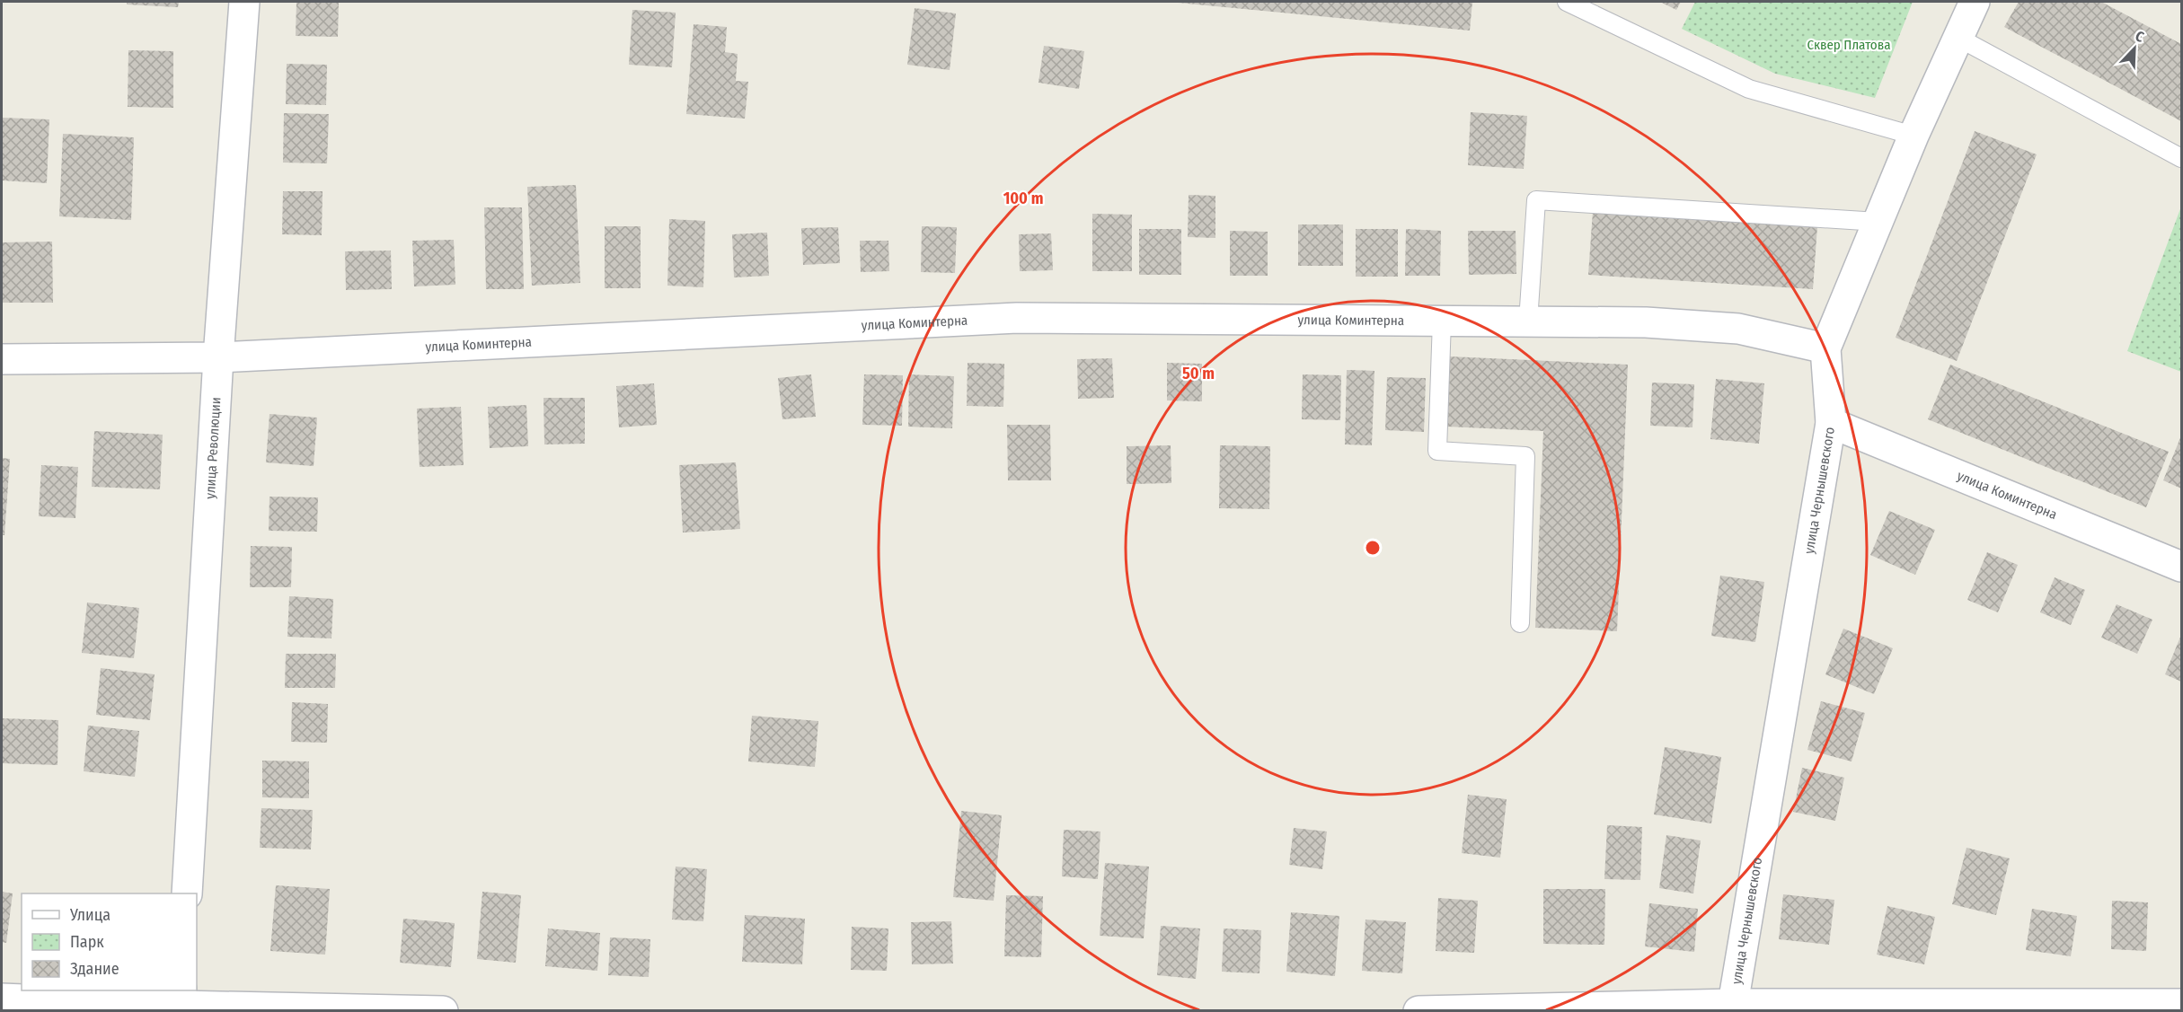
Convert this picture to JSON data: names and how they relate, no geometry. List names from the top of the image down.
{
  "streets": {
    "street": ["улица Коминтерна", "улица Революции", "улица Чернышевского"]
  },
  "crossings": [
    ["улица Коминтерна", "улица Революции"],
    ["улица Коминтерна", "улица Чернышевского"]
  ],
  "parks": ["Сквер Платова"],
  "legend": ["Улица", "Парк", "Здание"],
  "north": "top right",
  "rings": ["100 m", "50 m"]
}
